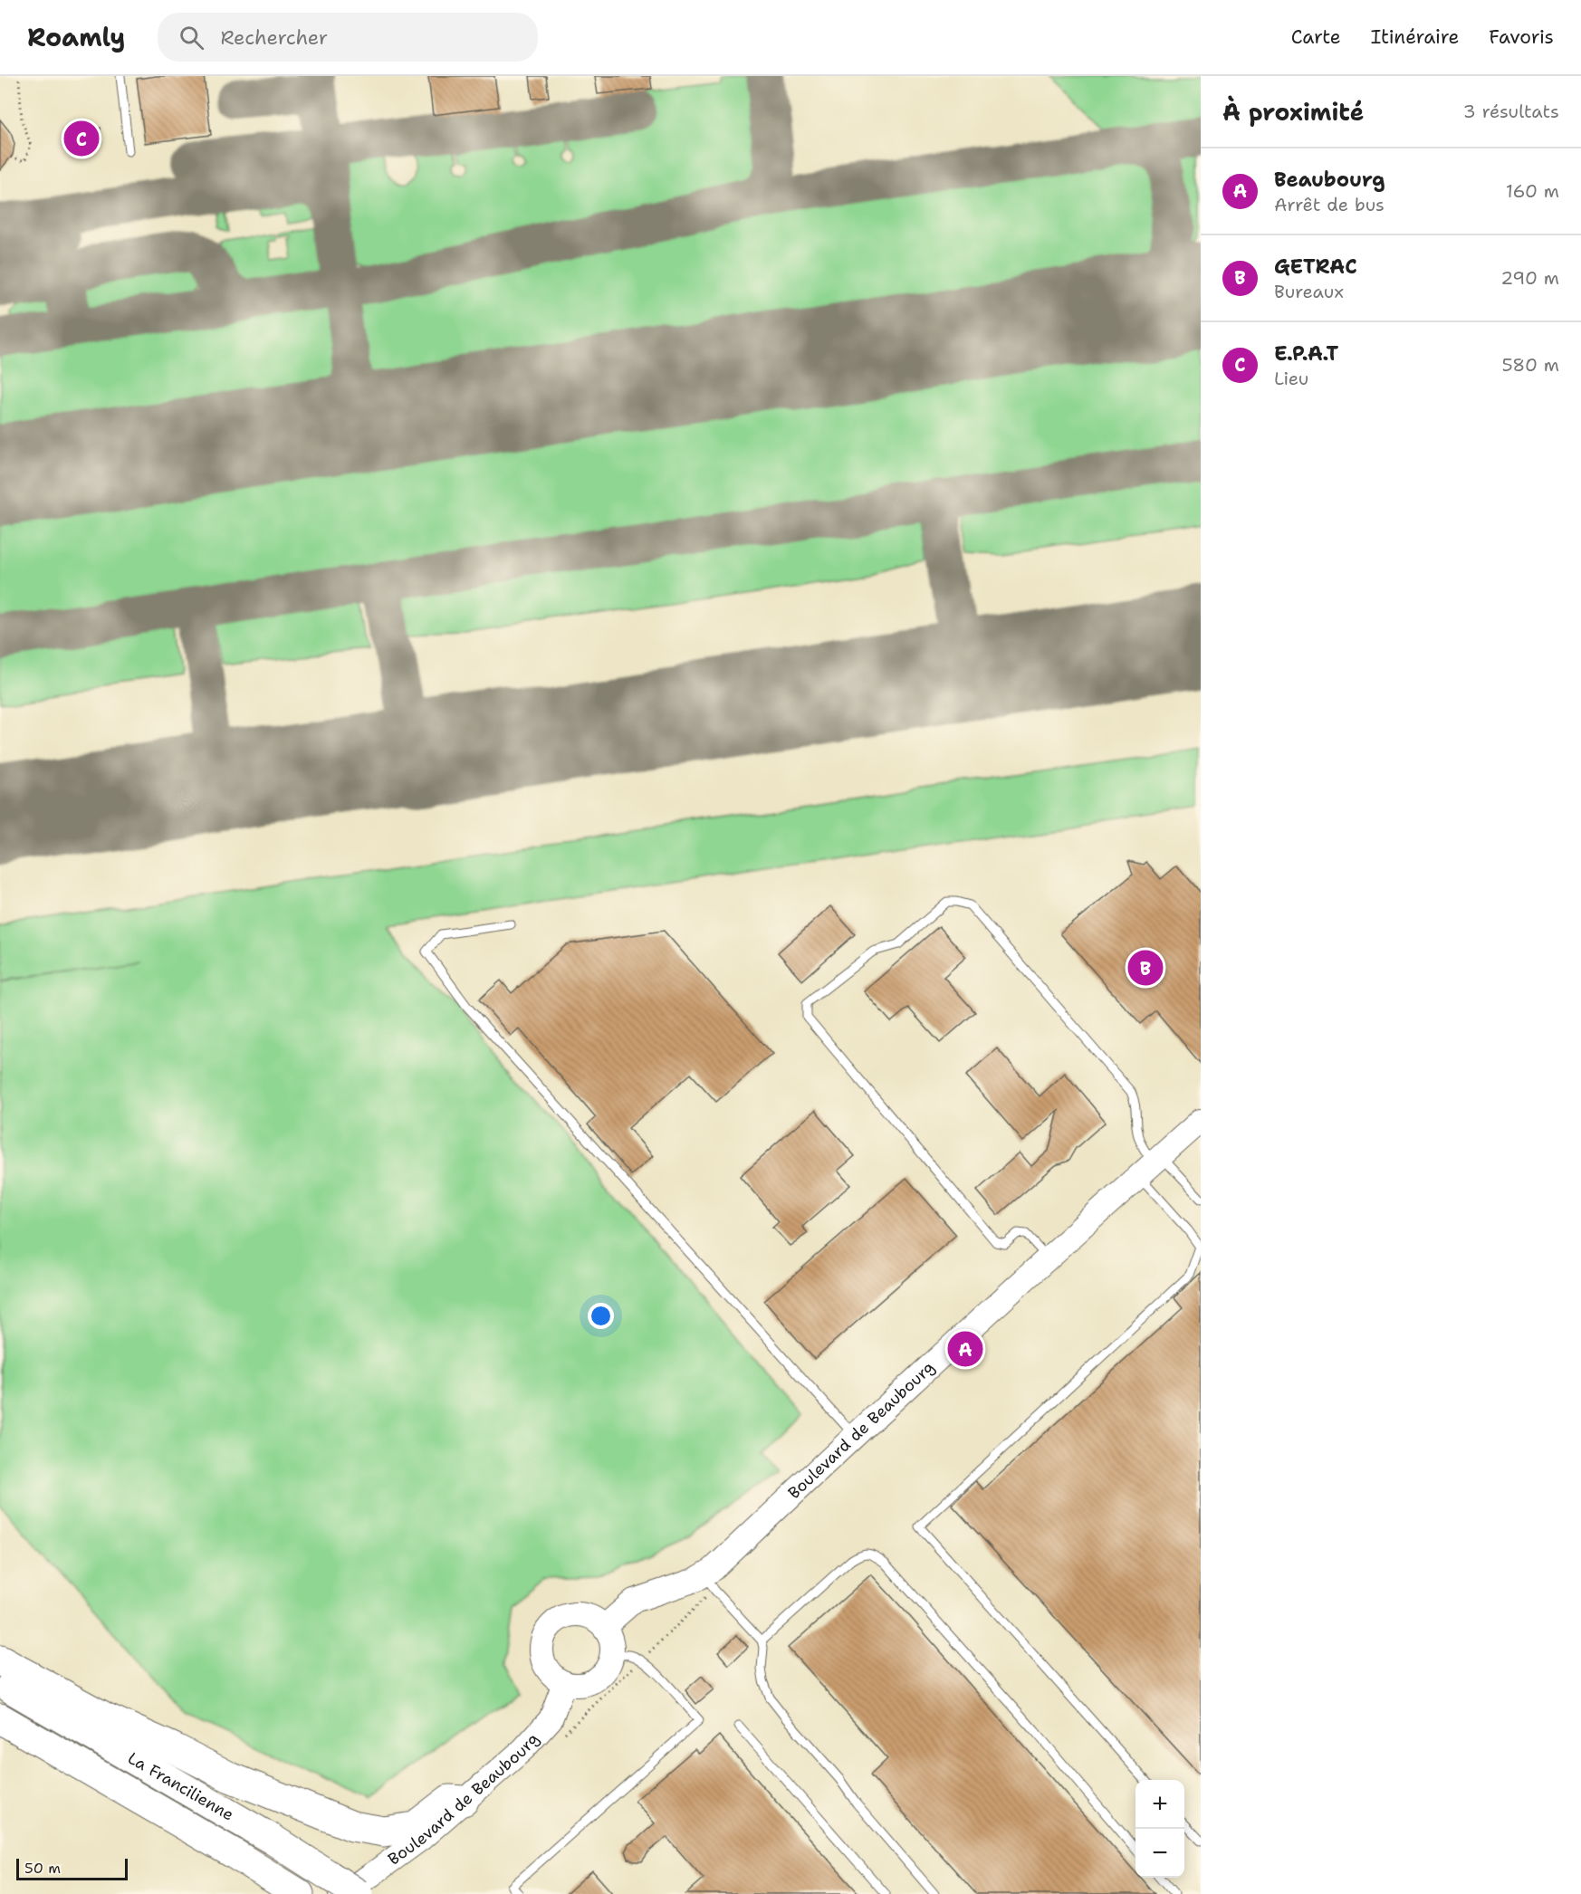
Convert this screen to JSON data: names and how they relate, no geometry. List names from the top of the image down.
{
  "streets": {
    "highway": ["La Francilienne"],
    "main road": ["Boulevard de Beaubourg"]
  },
  "crossings": [
    ["Boulevard de Beaubourg", "La Francilienne"]
  ],
  "scale_bar": "50 m",
  "page": {
    "header": "Roamly",
    "search": "Rechercher",
    "nav": ["Carte", "Itinéraire", "Favoris"],
    "heading": ["À proximité", "3 résultats"],
    "pins": ["C", "B", "A"],
    "list": [
      {
        "mark": "A",
        "name": "Beaubourg",
        "note": "Arrêt de bus",
        "value": "160 m"
      },
      {
        "mark": "B",
        "name": "GETRAC",
        "note": "Bureaux",
        "value": "290 m"
      },
      {
        "mark": "C",
        "name": "E.P.A.T",
        "note": "Lieu",
        "value": "580 m"
      }
    ],
    "map_buttons": ["+", "−"],
    "scale": "50 m"
  }
}
